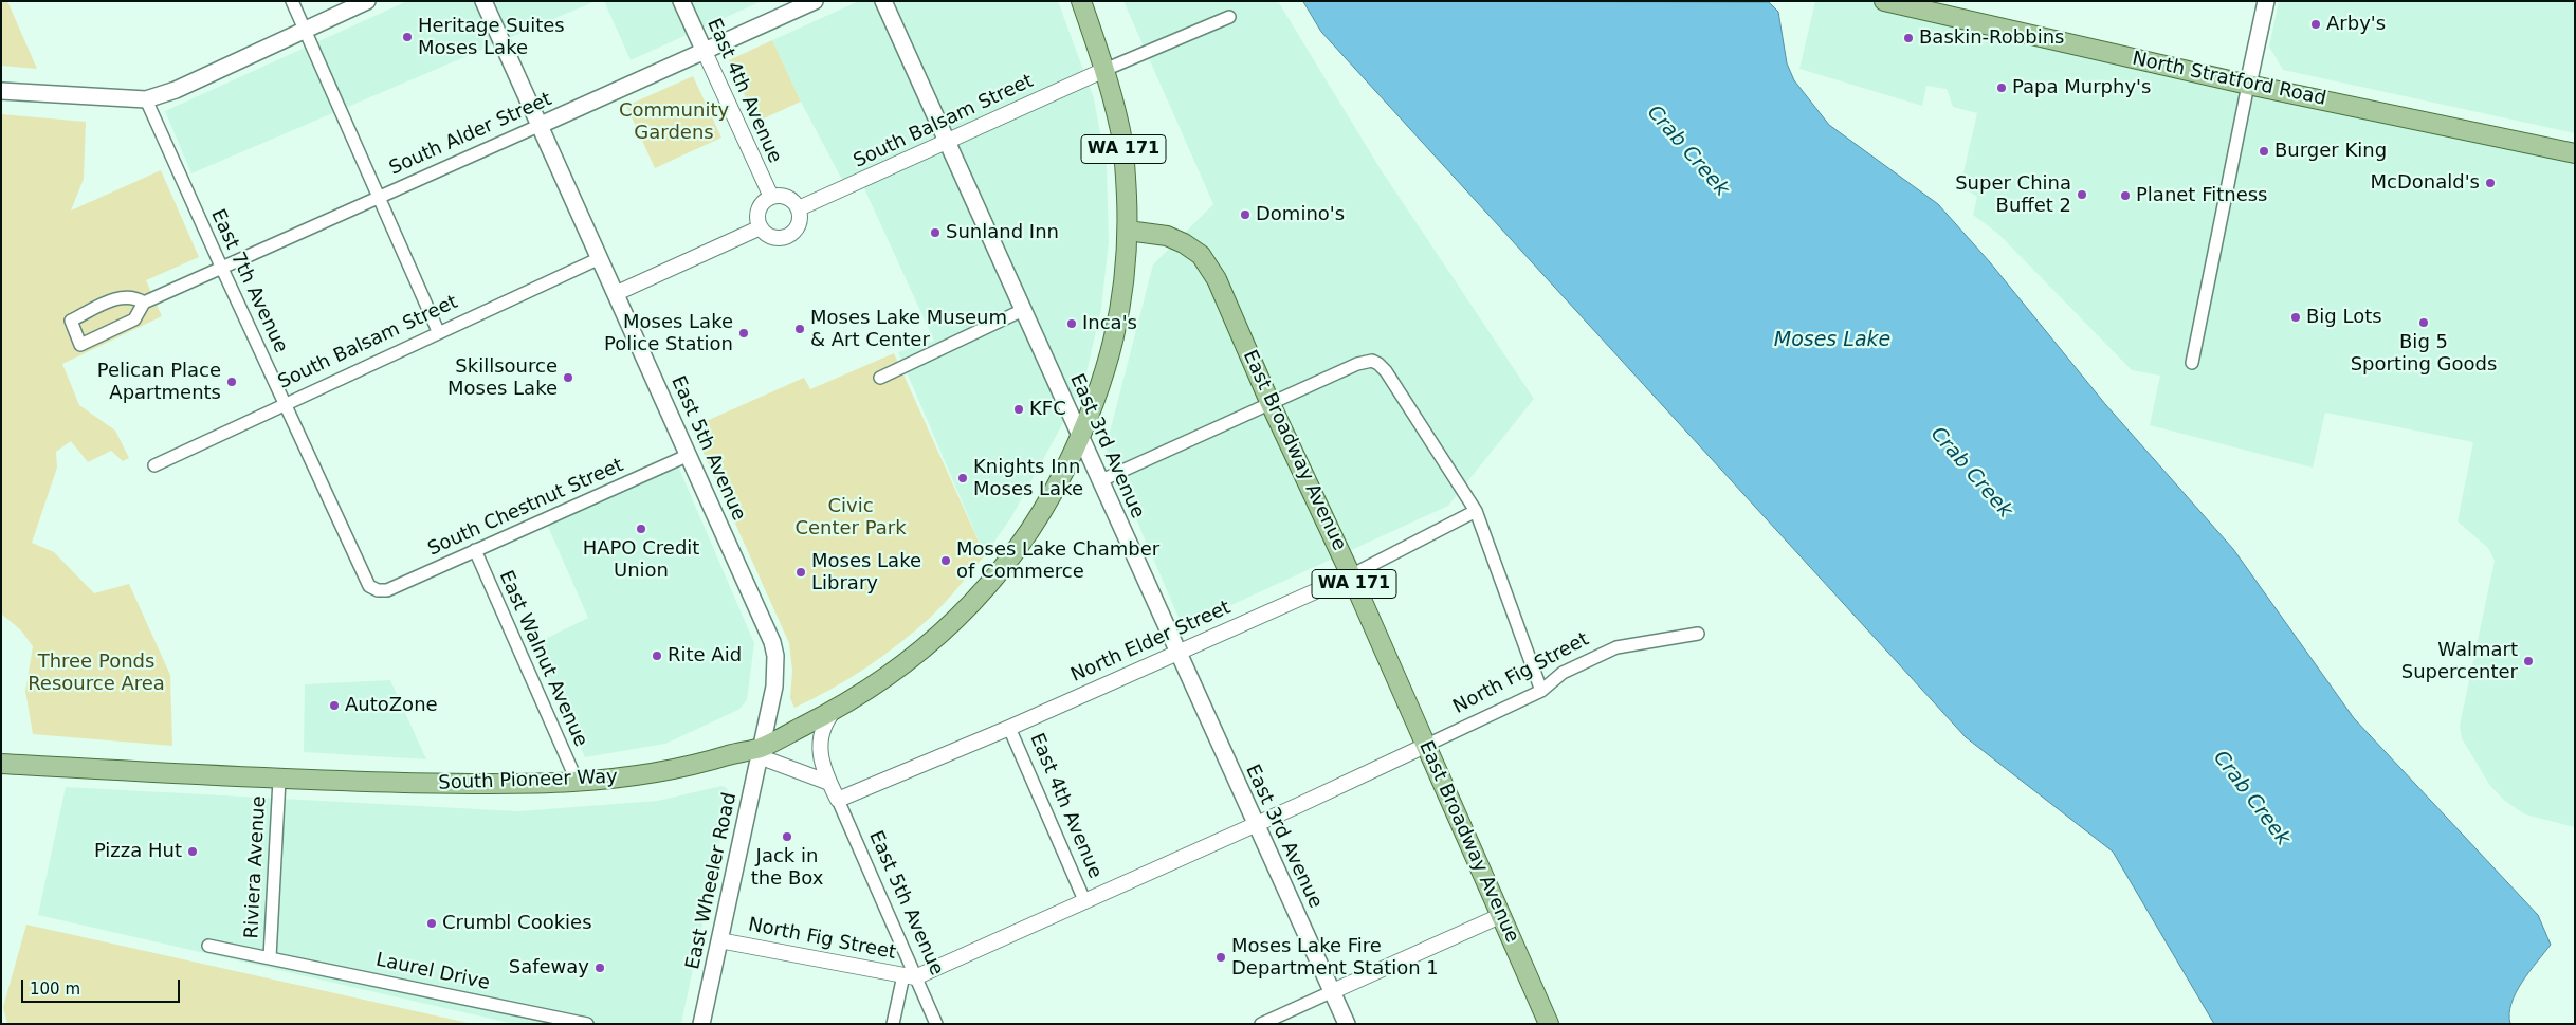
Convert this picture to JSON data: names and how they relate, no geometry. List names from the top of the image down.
{
  "streets": {
    "main road": [
      "North Stratford Road",
      "East 4th Avenue",
      "South Alder Street",
      "WA 171",
      "East 3rd Avenue",
      "East 5th Avenue",
      "East Broadway Avenue",
      "South Pioneer Way",
      "East Wheeler Road"
    ],
    "street": [
      "South Balsam Street",
      "East 7th Avenue",
      "South Chestnut Street",
      "North Elder Street",
      "East Walnut Avenue",
      "North Fig Street",
      "Riviera Avenue",
      "Laurel Drive"
    ]
  },
  "crossings": [
    ["East 4th Avenue", "South Balsam Street"],
    ["East 4th Avenue", "South Alder Street"],
    ["East 4th Avenue", "North Elder Street"],
    ["East 4th Avenue", "North Fig Street"],
    ["South Balsam Street", "WA 171"],
    ["South Balsam Street", "East 7th Avenue"],
    ["South Balsam Street", "East 3rd Avenue"],
    ["South Balsam Street", "East 5th Avenue"],
    ["South Alder Street", "East 7th Avenue"],
    ["South Alder Street", "East 5th Avenue"],
    ["WA 171", "East Broadway Avenue"],
    ["WA 171", "South Pioneer Way"],
    ["East 7th Avenue", "South Chestnut Street"],
    ["East 3rd Avenue", "North Elder Street"],
    ["East 3rd Avenue", "North Fig Street"],
    ["East 3rd Avenue", "South Pioneer Way"],
    ["East 5th Avenue", "South Chestnut Street"],
    ["East 5th Avenue", "North Elder Street"],
    ["East 5th Avenue", "North Fig Street"],
    ["East 5th Avenue", "South Pioneer Way"],
    ["East 5th Avenue", "East Wheeler Road"],
    ["East Broadway Avenue", "North Elder Street"],
    ["East Broadway Avenue", "North Fig Street"],
    ["East Broadway Avenue", "South Pioneer Way"],
    ["South Chestnut Street", "East Walnut Avenue"],
    ["East Walnut Avenue", "South Pioneer Way"],
    ["North Fig Street", "East Wheeler Road"],
    ["South Pioneer Way", "Riviera Avenue"],
    ["South Pioneer Way", "East Wheeler Road"],
    ["Riviera Avenue", "Laurel Drive"]
  ],
  "water": ["Crab Creek", "Moses Lake"],
  "parks": ["Community Gardens", "Civic Center Park", "Three Ponds Resource Area"],
  "places": [
    "Arby's",
    "Heritage Suites Moses Lake",
    "Baskin-Robbins",
    "Papa Murphy's",
    "Burger King",
    "McDonald's",
    "Super China Buffet 2",
    "Planet Fitness",
    "Domino's",
    "Sunland Inn",
    "Big Lots",
    "Big 5 Sporting Goods",
    "Inca's",
    "Moses Lake Museum & Art Center",
    "Moses Lake Police Station",
    "Skillsource Moses Lake",
    "Pelican Place Apartments",
    "KFC",
    "Knights Inn Moses Lake",
    "HAPO Credit Union",
    "Moses Lake Chamber of Commerce",
    "Moses Lake Library",
    "Rite Aid",
    "Walmart Supercenter",
    "AutoZone",
    "Jack in the Box",
    "Pizza Hut",
    "Crumbl Cookies",
    "Moses Lake Fire Department Station 1",
    "Safeway"
  ],
  "scale_bar": "100 m"
}
